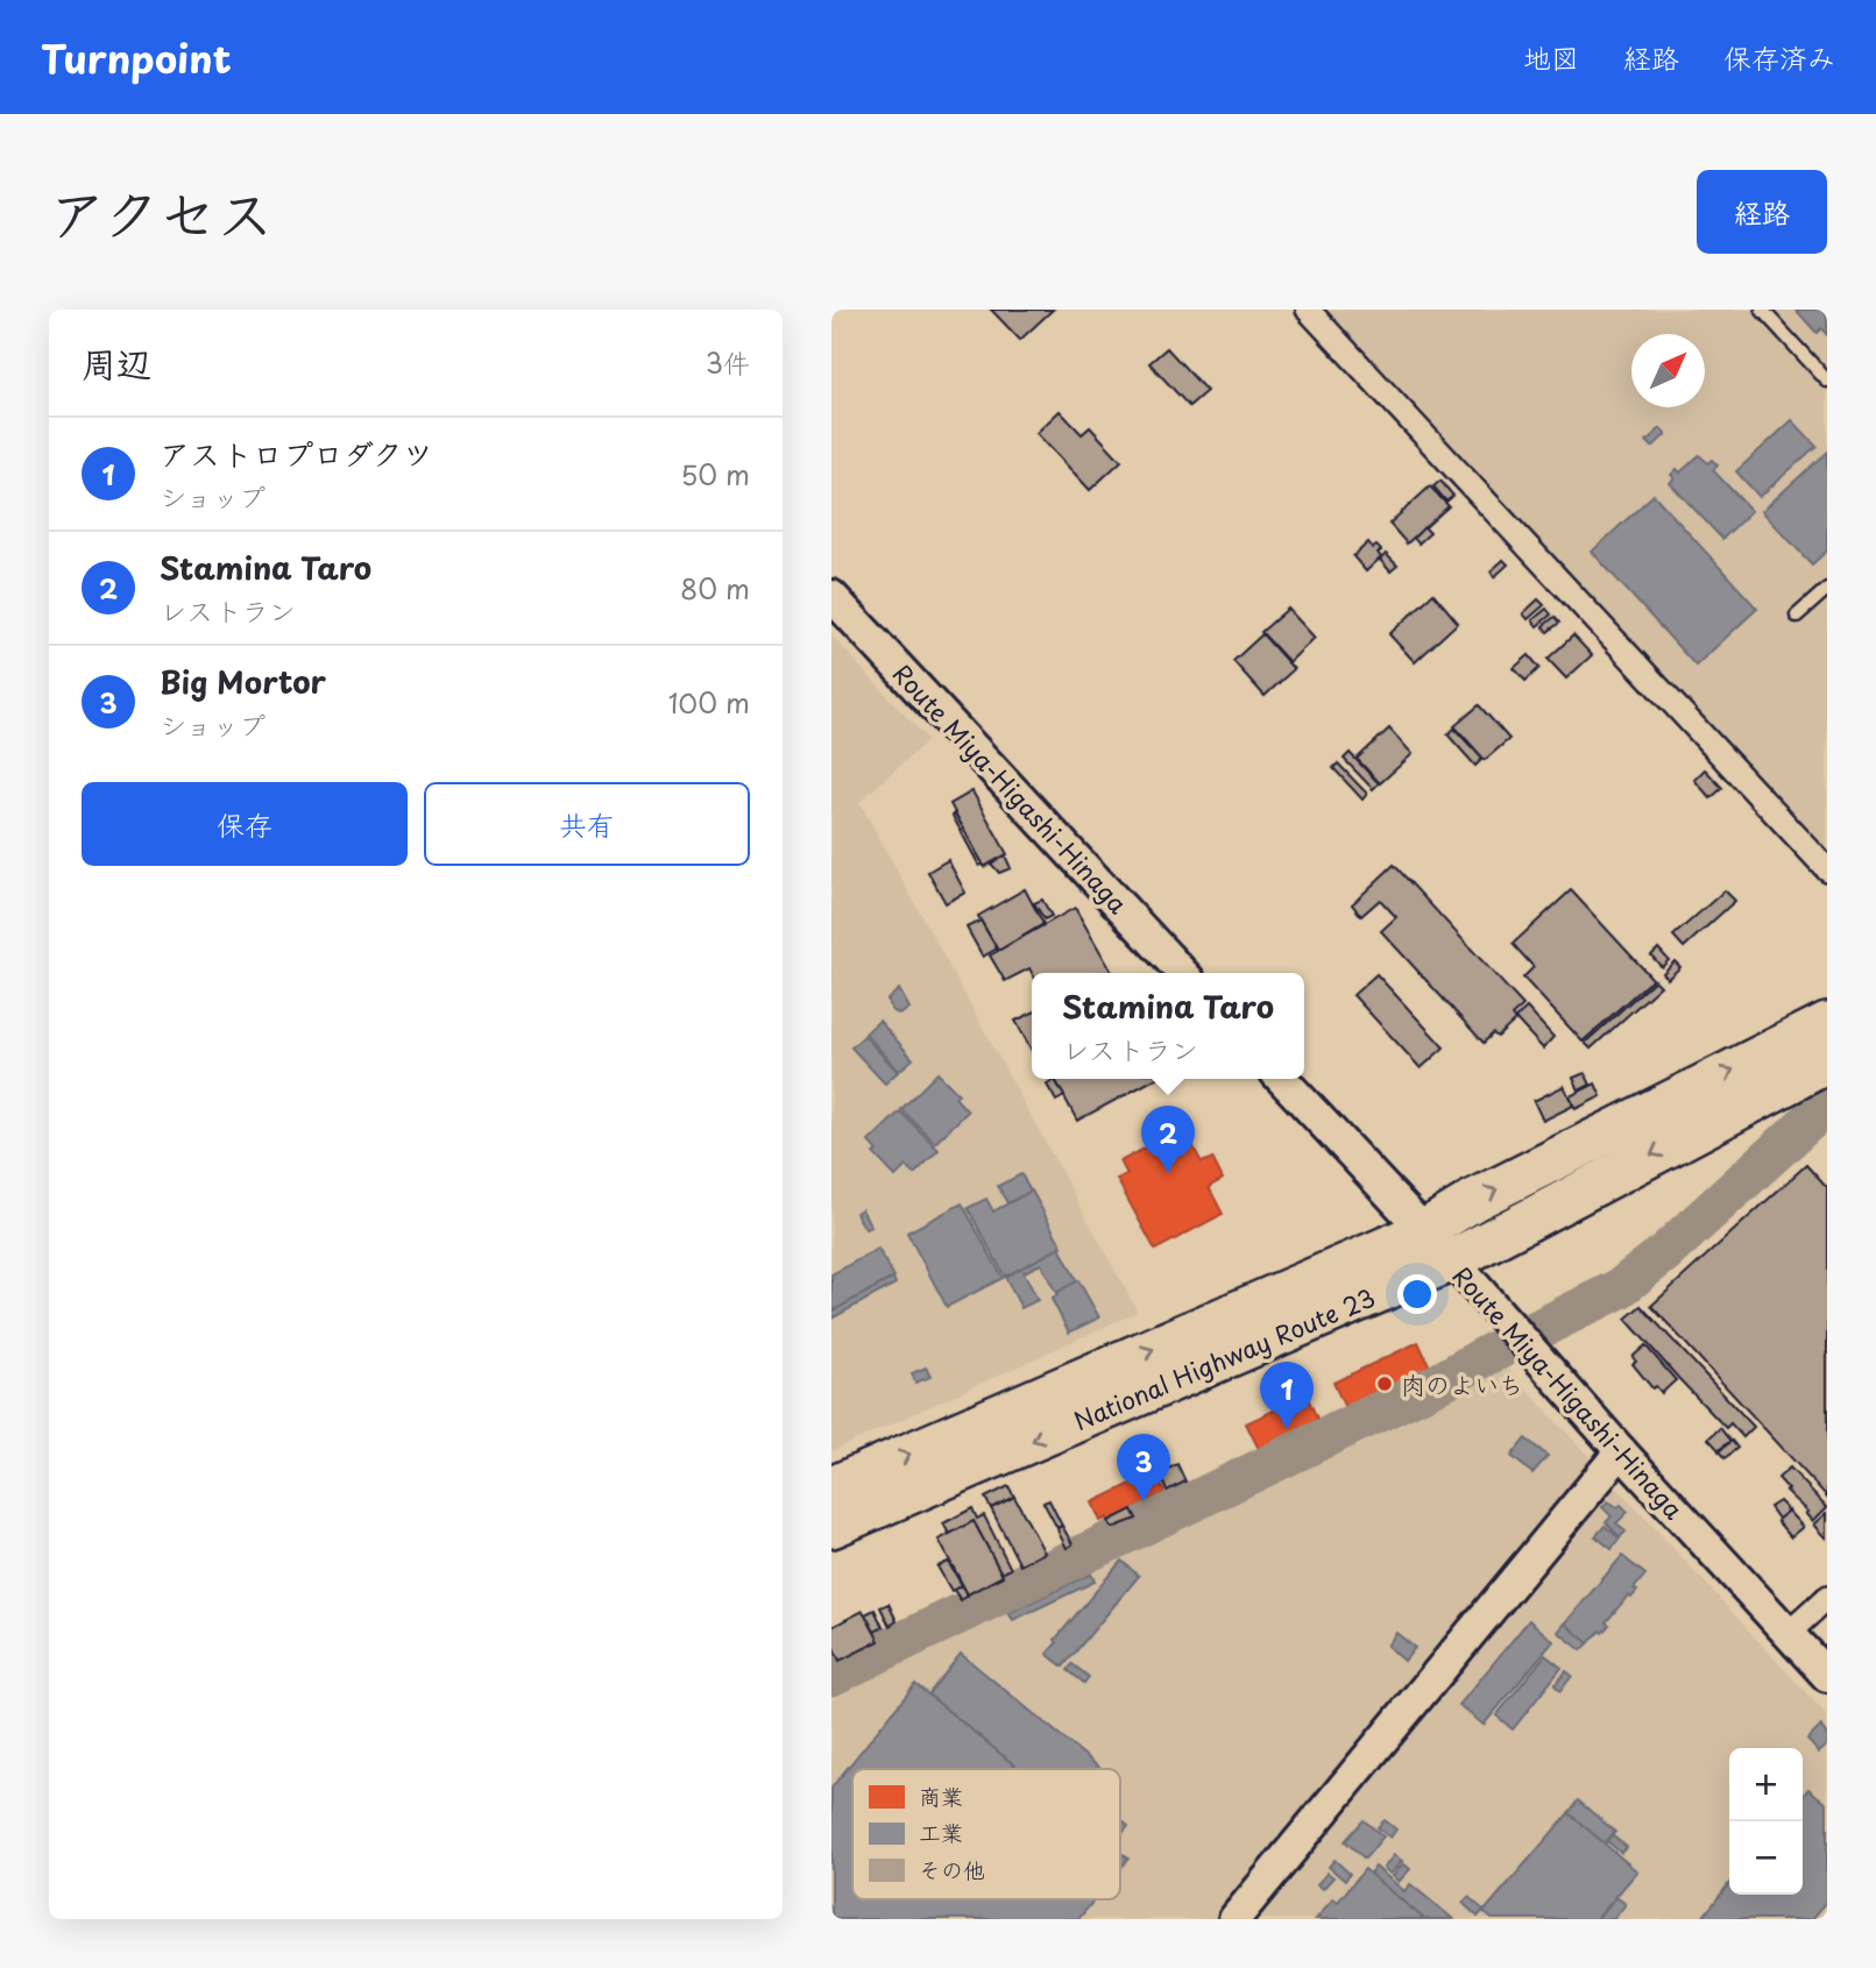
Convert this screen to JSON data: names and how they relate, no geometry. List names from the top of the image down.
{
  "streets": {
    "highway": ["National Highway Route 23"],
    "main road": ["Route Miya-Higashi-Hinaga"]
  },
  "crossings": [
    ["Route Miya-Higashi-Hinaga", "National Highway Route 23"]
  ],
  "places": ["肉のよいち"],
  "legend": ["商業", "工業", "その他"],
  "north": "top right",
  "page": {
    "header": "Turnpoint",
    "nav": ["地図", "経路", "保存済み"],
    "title": "アクセス",
    "buttons": [
      "経路",
      ["保存", "共有"]
    ],
    "heading": ["周辺", "3件"],
    "list": [
      {
        "mark": "1",
        "name": "アストロプロダクツ",
        "note": "ショップ",
        "value": "50 m"
      },
      {
        "mark": "2",
        "name": "Stamina Taro",
        "note": "レストラン",
        "value": "80 m"
      },
      {
        "mark": "3",
        "name": "Big Mortor",
        "note": "ショップ",
        "value": "100 m"
      }
    ],
    "popup": ["Stamina Taro", "レストラン"],
    "pins": ["2", "1", "3"],
    "map_buttons": ["+", "−"]
  }
}
